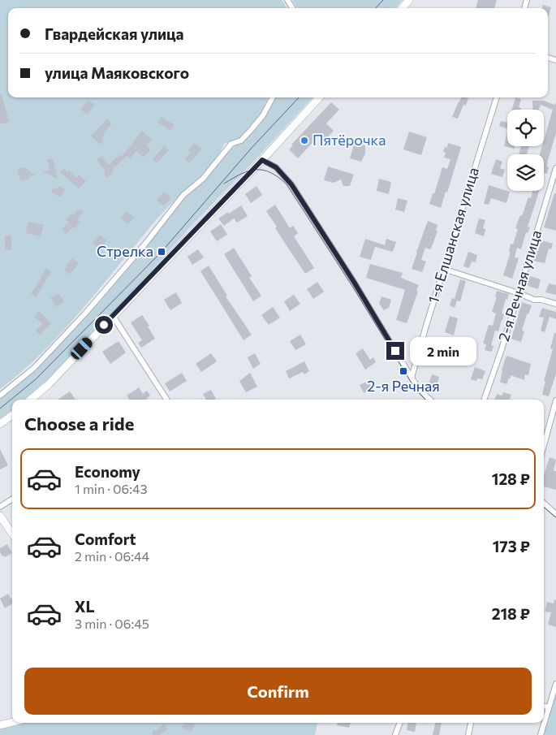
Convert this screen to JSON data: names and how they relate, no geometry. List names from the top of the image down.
{
  "streets": {
    "street": ["1-я Елшанская улица", "2-я Речная улица"]
  },
  "places": {
    "other": ["Пятёрочка"],
    "transit": ["Стрелка", "2-я Речная"]
  },
  "page": {
    "banner": ["Гвардейская улица", "улица Маяковского"],
    "bubble": "2 min",
    "heading": "Choose a ride",
    "list": [
      {
        "name": "Economy",
        "note": "1 min · 06:43",
        "value": "128 ₽"
      },
      {
        "name": "Comfort",
        "note": "2 min · 06:44",
        "value": "173 ₽"
      },
      {
        "name": "XL",
        "note": "3 min · 06:45",
        "value": "218 ₽"
      }
    ],
    "buttons": "Confirm"
  }
}
